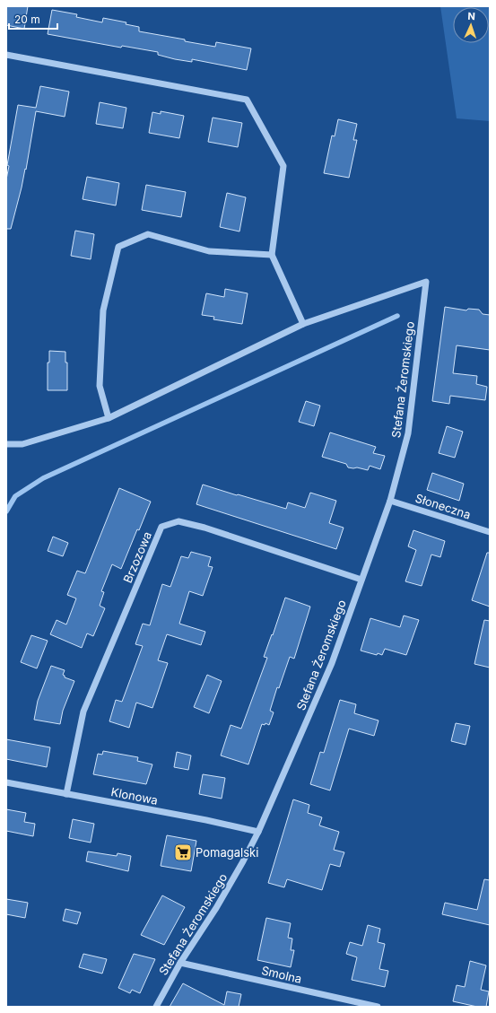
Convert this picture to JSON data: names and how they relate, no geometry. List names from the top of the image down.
{
  "streets": {
    "street": [
      "Stefana Żeromskiego",
      "Słoneczna",
      "Brzozowa",
      "Klonowa",
      "Smolna"
    ]
  },
  "crossings": [
    ["Stefana Żeromskiego", "Słoneczna"],
    ["Stefana Żeromskiego", "Brzozowa"],
    ["Stefana Żeromskiego", "Klonowa"],
    ["Stefana Żeromskiego", "Smolna"],
    ["Brzozowa", "Klonowa"]
  ],
  "places": {
    "supermarket": ["Pomagalski"]
  },
  "scale_bar": "20 m",
  "north": "top"
}
